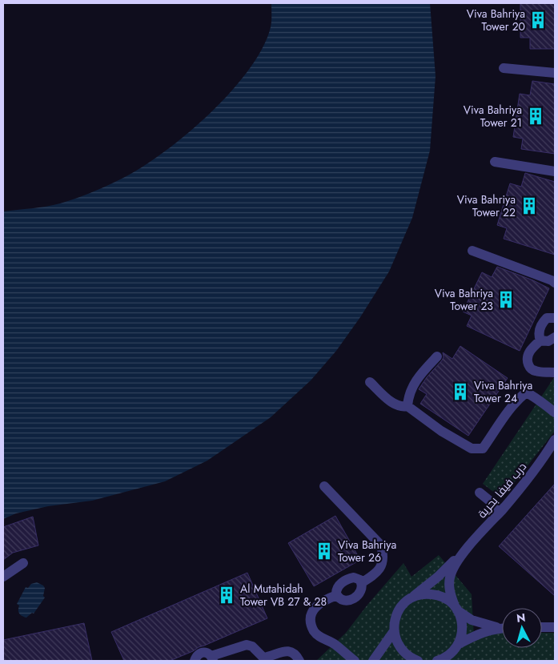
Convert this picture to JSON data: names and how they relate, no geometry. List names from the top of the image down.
{
  "streets": {
    "street": ["درب فيفا بحرية"]
  },
  "places": {
    "building": [
      "Viva Bahriya Tower 20",
      "Viva Bahriya Tower 21",
      "Viva Bahriya Tower 22",
      "Viva Bahriya Tower 23",
      "Viva Bahriya Tower 24",
      "Viva Bahriya Tower 26",
      "Al Mutahidah Tower VB 27 & 28"
    ]
  },
  "north": "top"
}
